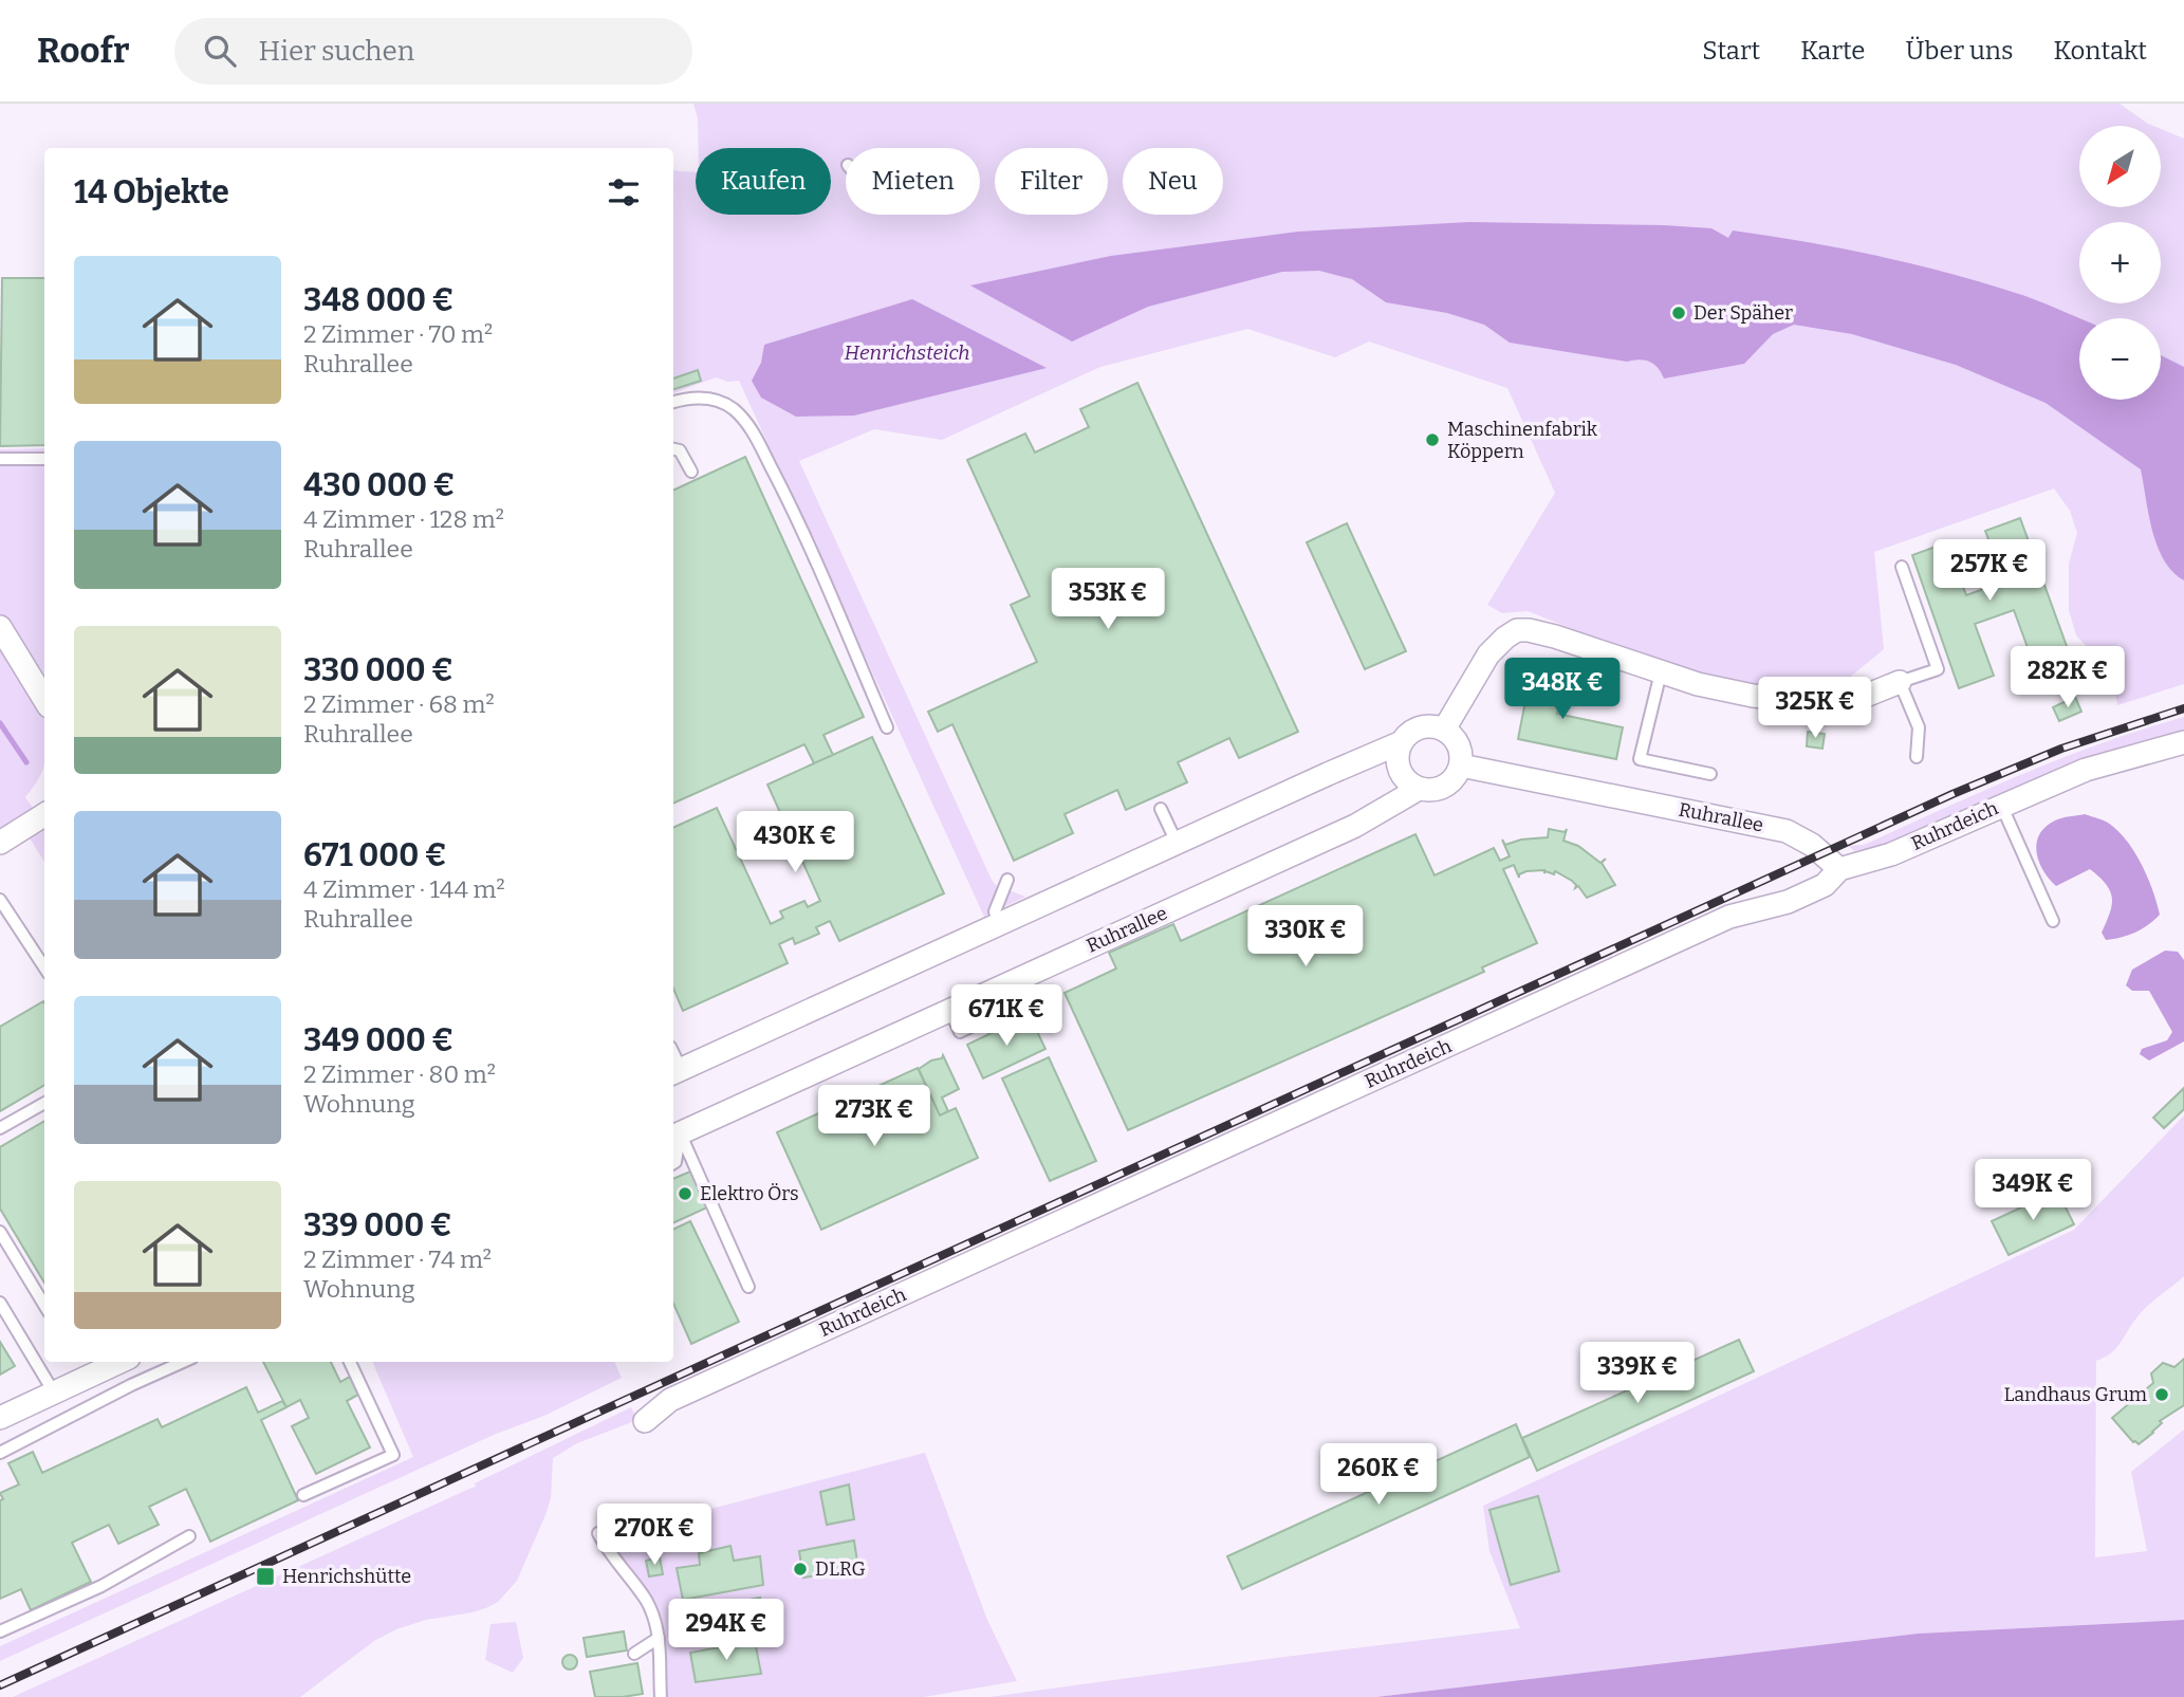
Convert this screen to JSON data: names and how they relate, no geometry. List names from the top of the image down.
{
  "streets": {
    "street": ["Ruhrallee", "Ruhrdeich"]
  },
  "crossings": [
    ["Ruhrallee", "Ruhrdeich"]
  ],
  "water": ["Henrichsteich"],
  "places": {
    "other": [
      "Der Späher",
      "Maschinenfabrik Köppern",
      "Elektro Örs",
      "Landhaus Grum",
      "DLRG"
    ],
    "transit": ["Henrichshütte"]
  },
  "north": "bottom left",
  "page": {
    "header": "Roofr",
    "search": "Hier suchen",
    "nav": [
      "Start",
      "Karte",
      "Über uns",
      "Kontakt"
    ],
    "map_buttons": ["+", "−"],
    "chip": [
      "Kaufen",
      "Mieten",
      "Filter",
      "Neu"
    ],
    "heading": "14 Objekte",
    "list": [
      {
        "name": "348 000 €",
        "note": "2 Zimmer · 70 m² · Ruhrallee"
      },
      {
        "name": "430 000 €",
        "note": "4 Zimmer · 128 m² · Ruhrallee"
      },
      {
        "name": "330 000 €",
        "note": "2 Zimmer · 68 m² · Ruhrallee"
      },
      {
        "name": "671 000 €",
        "note": "4 Zimmer · 144 m² · Ruhrallee"
      },
      {
        "name": "349 000 €",
        "note": "2 Zimmer · 80 m² · Wohnung"
      },
      {
        "name": "339 000 €",
        "note": "2 Zimmer · 74 m² · Wohnung"
      }
    ],
    "price": [
      "257K €",
      "353K €",
      "282K €",
      "348K €",
      "325K €",
      "430K €",
      "330K €",
      "671K €",
      "273K €",
      "349K €",
      "339K €",
      "260K €",
      "270K €",
      "294K €"
    ]
  }
}
